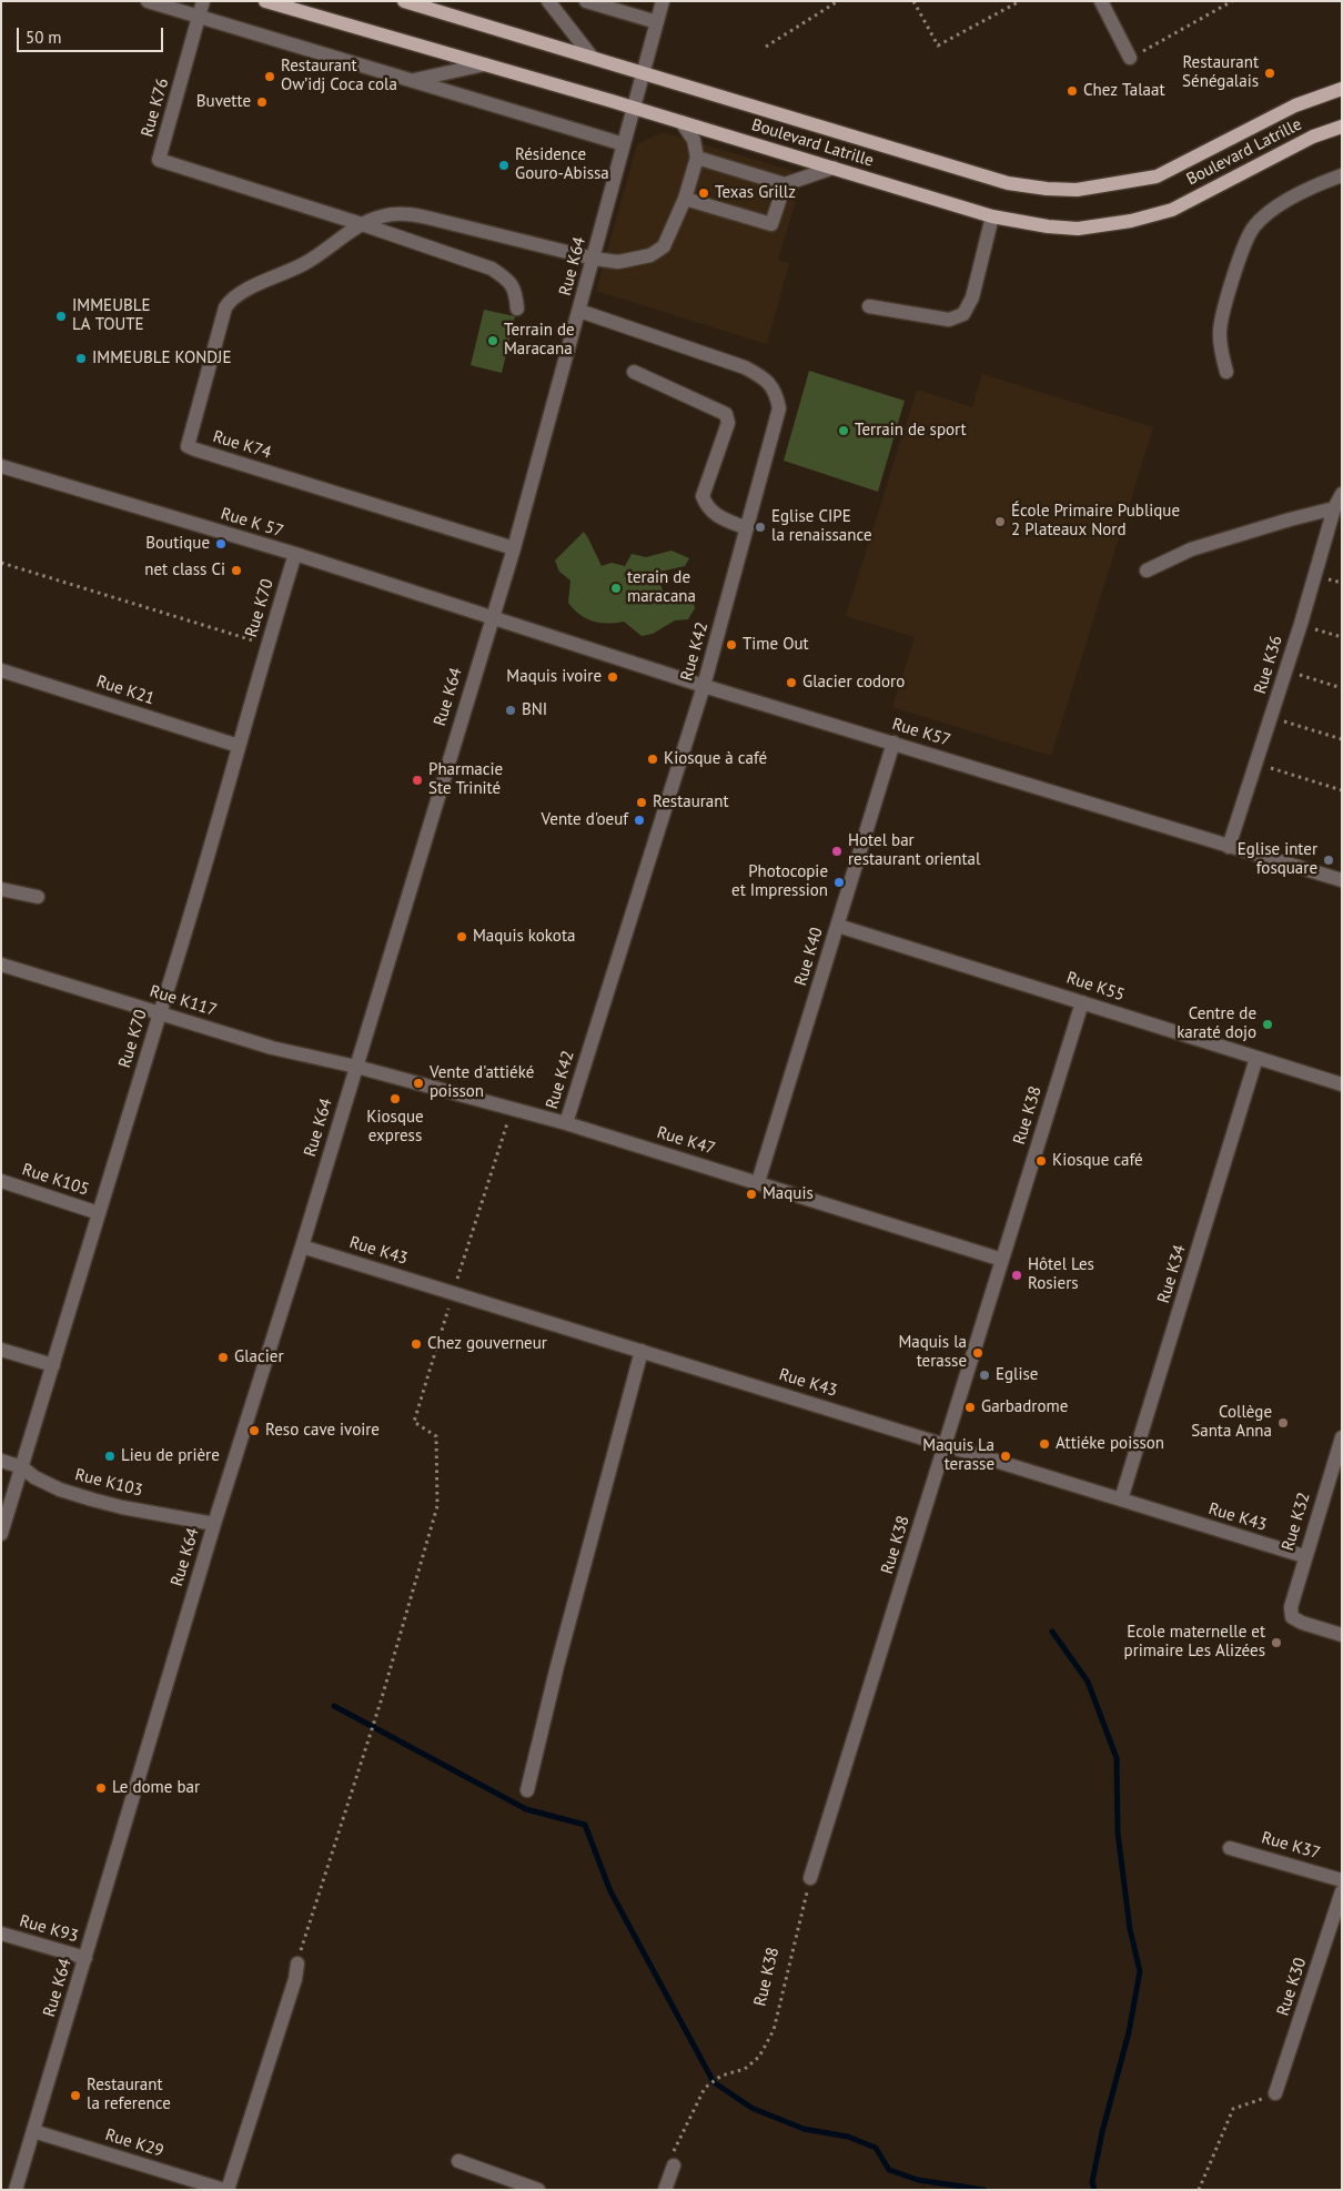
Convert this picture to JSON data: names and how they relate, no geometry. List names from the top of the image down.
{
  "streets": {
    "main road": ["Boulevard Latrille"],
    "street": [
      "Rue K76",
      "Rue K64",
      "Rue K74",
      "Rue K 57",
      "Rue K70",
      "Rue K42",
      "Rue K36",
      "Rue K21",
      "Rue K57",
      "Rue K40",
      "Rue K55",
      "Rue K117",
      "Rue K38",
      "Rue K47",
      "Rue K105",
      "Rue K43",
      "Rue K34",
      "Rue K103",
      "Rue K32",
      "Rue K37",
      "Rue K93",
      "Rue K30",
      "Rue K29"
    ]
  },
  "crossings": [
    ["Rue K76", "Rue K74"],
    ["Boulevard Latrille", "Rue K64"],
    ["Rue K64", "Rue K74"],
    ["Rue K64", "Rue K 57"],
    ["Rue K64", "Rue K42"],
    ["Rue K64", "Rue K57"],
    ["Rue K64", "Rue K117"],
    ["Rue K64", "Rue K47"],
    ["Rue K64", "Rue K43"],
    ["Rue K64", "Rue K103"],
    ["Rue K64", "Rue K93"],
    ["Rue K64", "Rue K29"],
    ["Rue K 57", "Rue K70"],
    ["Rue K 57", "Rue K57"],
    ["Rue K70", "Rue K21"],
    ["Rue K70", "Rue K117"],
    ["Rue K70", "Rue K105"],
    ["Rue K70", "Rue K103"],
    ["Rue K42", "Rue K57"],
    ["Rue K42", "Rue K47"],
    ["Rue K36", "Rue K57"],
    ["Rue K57", "Rue K40"],
    ["Rue K40", "Rue K55"],
    ["Rue K40", "Rue K47"],
    ["Rue K55", "Rue K38"],
    ["Rue K55", "Rue K34"],
    ["Rue K117", "Rue K47"],
    ["Rue K38", "Rue K47"],
    ["Rue K38", "Rue K43"],
    ["Rue K43", "Rue K34"],
    ["Rue K43", "Rue K32"]
  ],
  "places": [
    "Restaurant Sénégalais",
    "Restaurant Ow’idj Coca cola",
    "Chez Talaat",
    "Buvette",
    "Résidence Gouro-Abissa",
    "Texas Grillz",
    "IMMEUBLE LA TOUTE",
    "Terrain de Maracana",
    "IMMEUBLE KONDJE",
    "Terrain de sport",
    "École Primaire Publique 2 Plateaux Nord",
    "Eglise CIPE la renaissance",
    "Boutique",
    "net class Ci",
    "terain de maracana",
    "Time Out",
    "Maquis ivoire",
    "Glacier codoro",
    "BNI",
    "Kiosque à café",
    "Pharmacie Ste Trinité",
    "Restaurant",
    "Vente d'oeuf",
    "Hotel bar restaurant oriental",
    "Eglise inter fosquare",
    "Photocopie et Impression",
    "Maquis kokota",
    "Centre de karaté dojo",
    "Vente d'attiéké poisson",
    "Kiosque express",
    "Kiosque café",
    "Maquis",
    "Hôtel Les Rosiers",
    "Chez gouverneur",
    "Maquis la terasse",
    "Glacier",
    "Eglise",
    "Garbadrome",
    "Collège Santa Anna",
    "Reso cave ivoire",
    "Attiéke poisson",
    "Lieu de prière",
    "Maquis La terasse",
    "Ecole maternelle et primaire Les Alizées",
    "Le dome bar",
    "Restaurant la reference"
  ],
  "scale_bar": "50 m"
}
